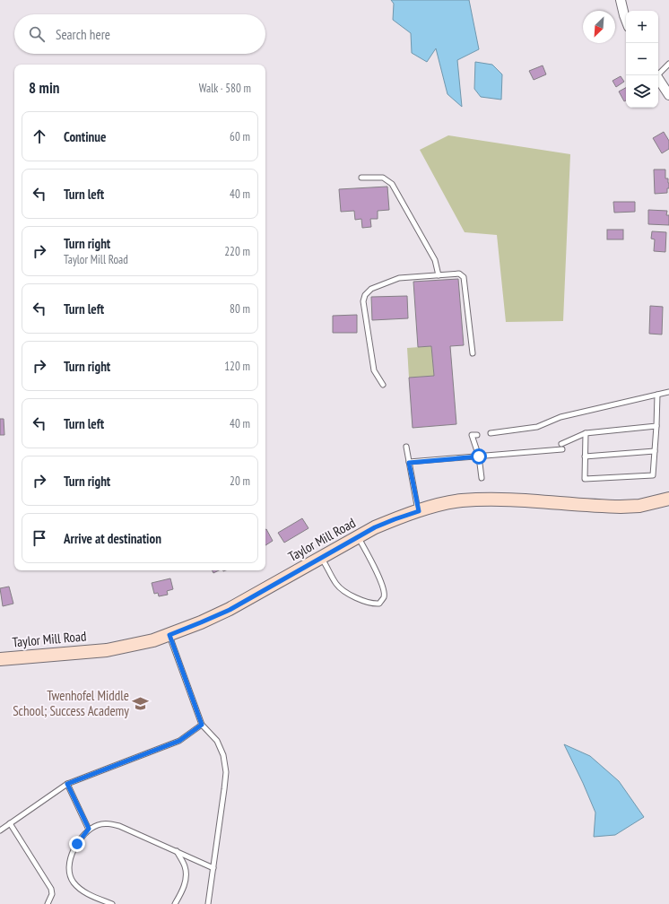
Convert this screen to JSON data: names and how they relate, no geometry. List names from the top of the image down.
{
  "streets": {
    "main road": ["Taylor Mill Road"]
  },
  "places": {
    "school or university": ["Twenhofel Middle School; Success Academy"]
  },
  "north": "bottom left",
  "page": {
    "map_buttons": ["+", "−"],
    "search": "Search here",
    "heading": ["8 min", "Walk · 580 m"],
    "list": [
      ["Continue", "60 m"],
      ["Turn left", "40 m"],
      ["Turn right", "Taylor Mill Road", "220 m"],
      ["Turn left", "80 m"],
      ["Turn right", "120 m"],
      ["Turn left", "40 m"],
      ["Turn right", "20 m"],
      "Arrive at destination"
    ]
  }
}
